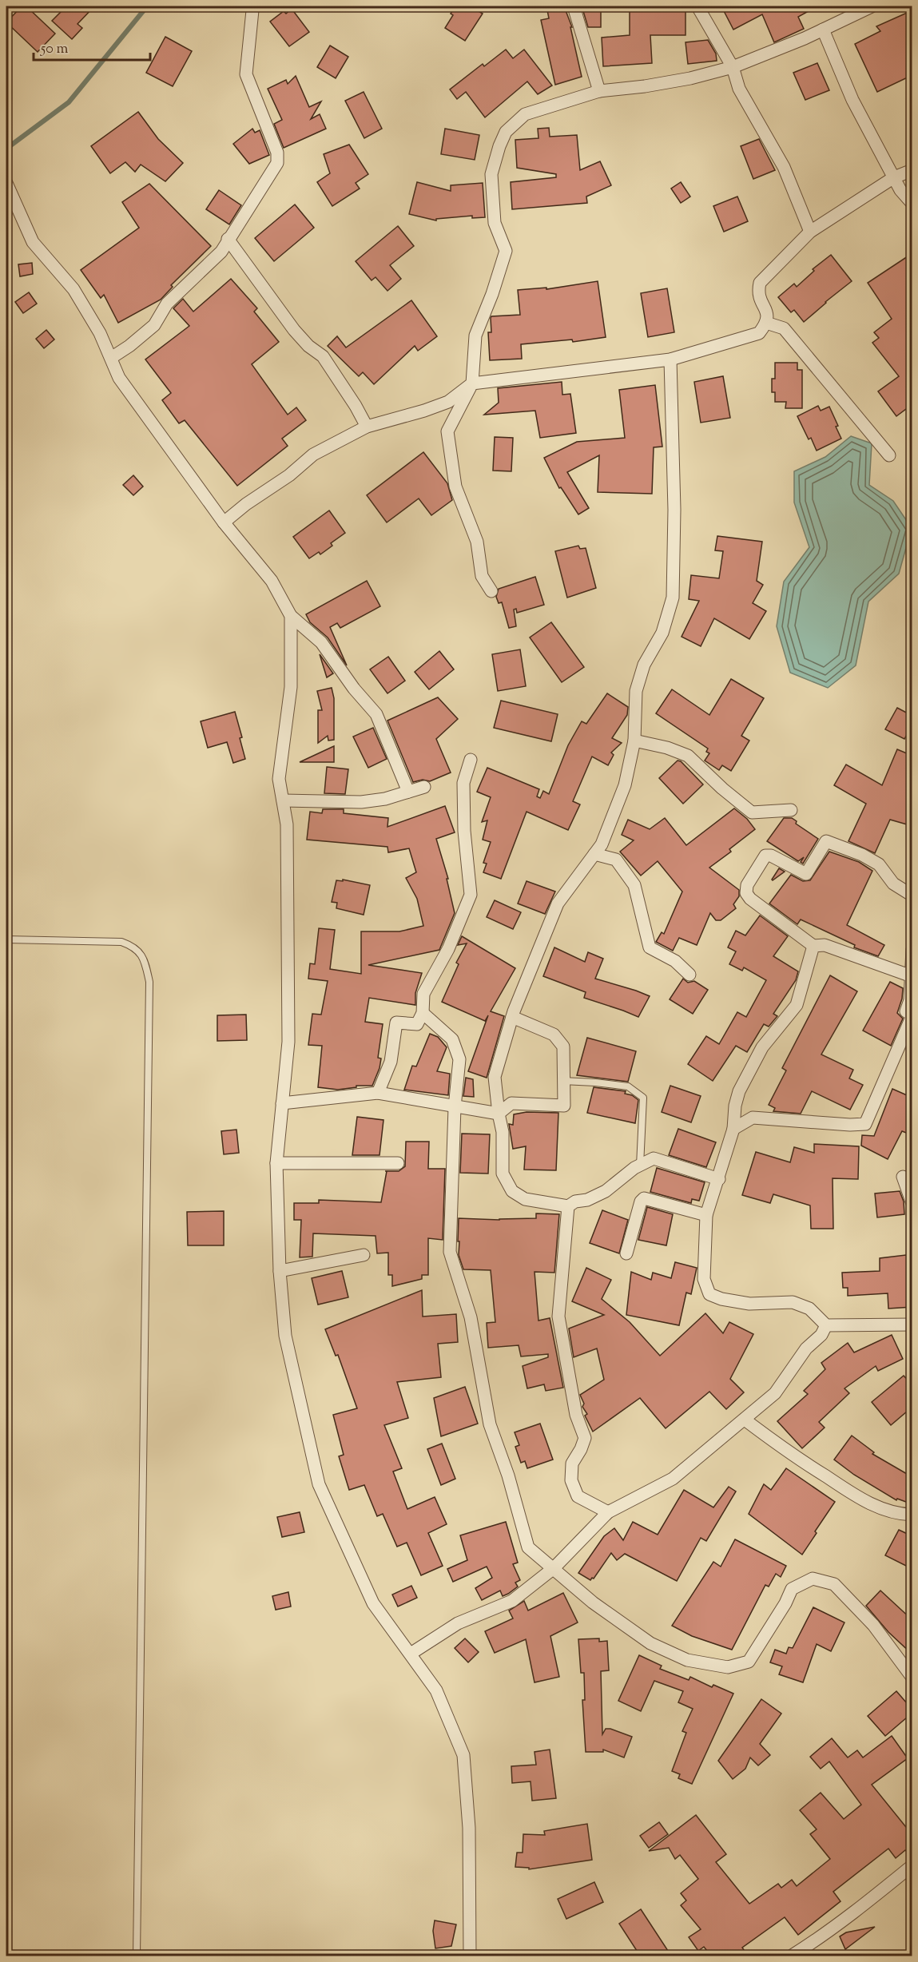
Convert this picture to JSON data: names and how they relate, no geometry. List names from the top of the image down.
{
  "scale_bar": "50 m"
}
